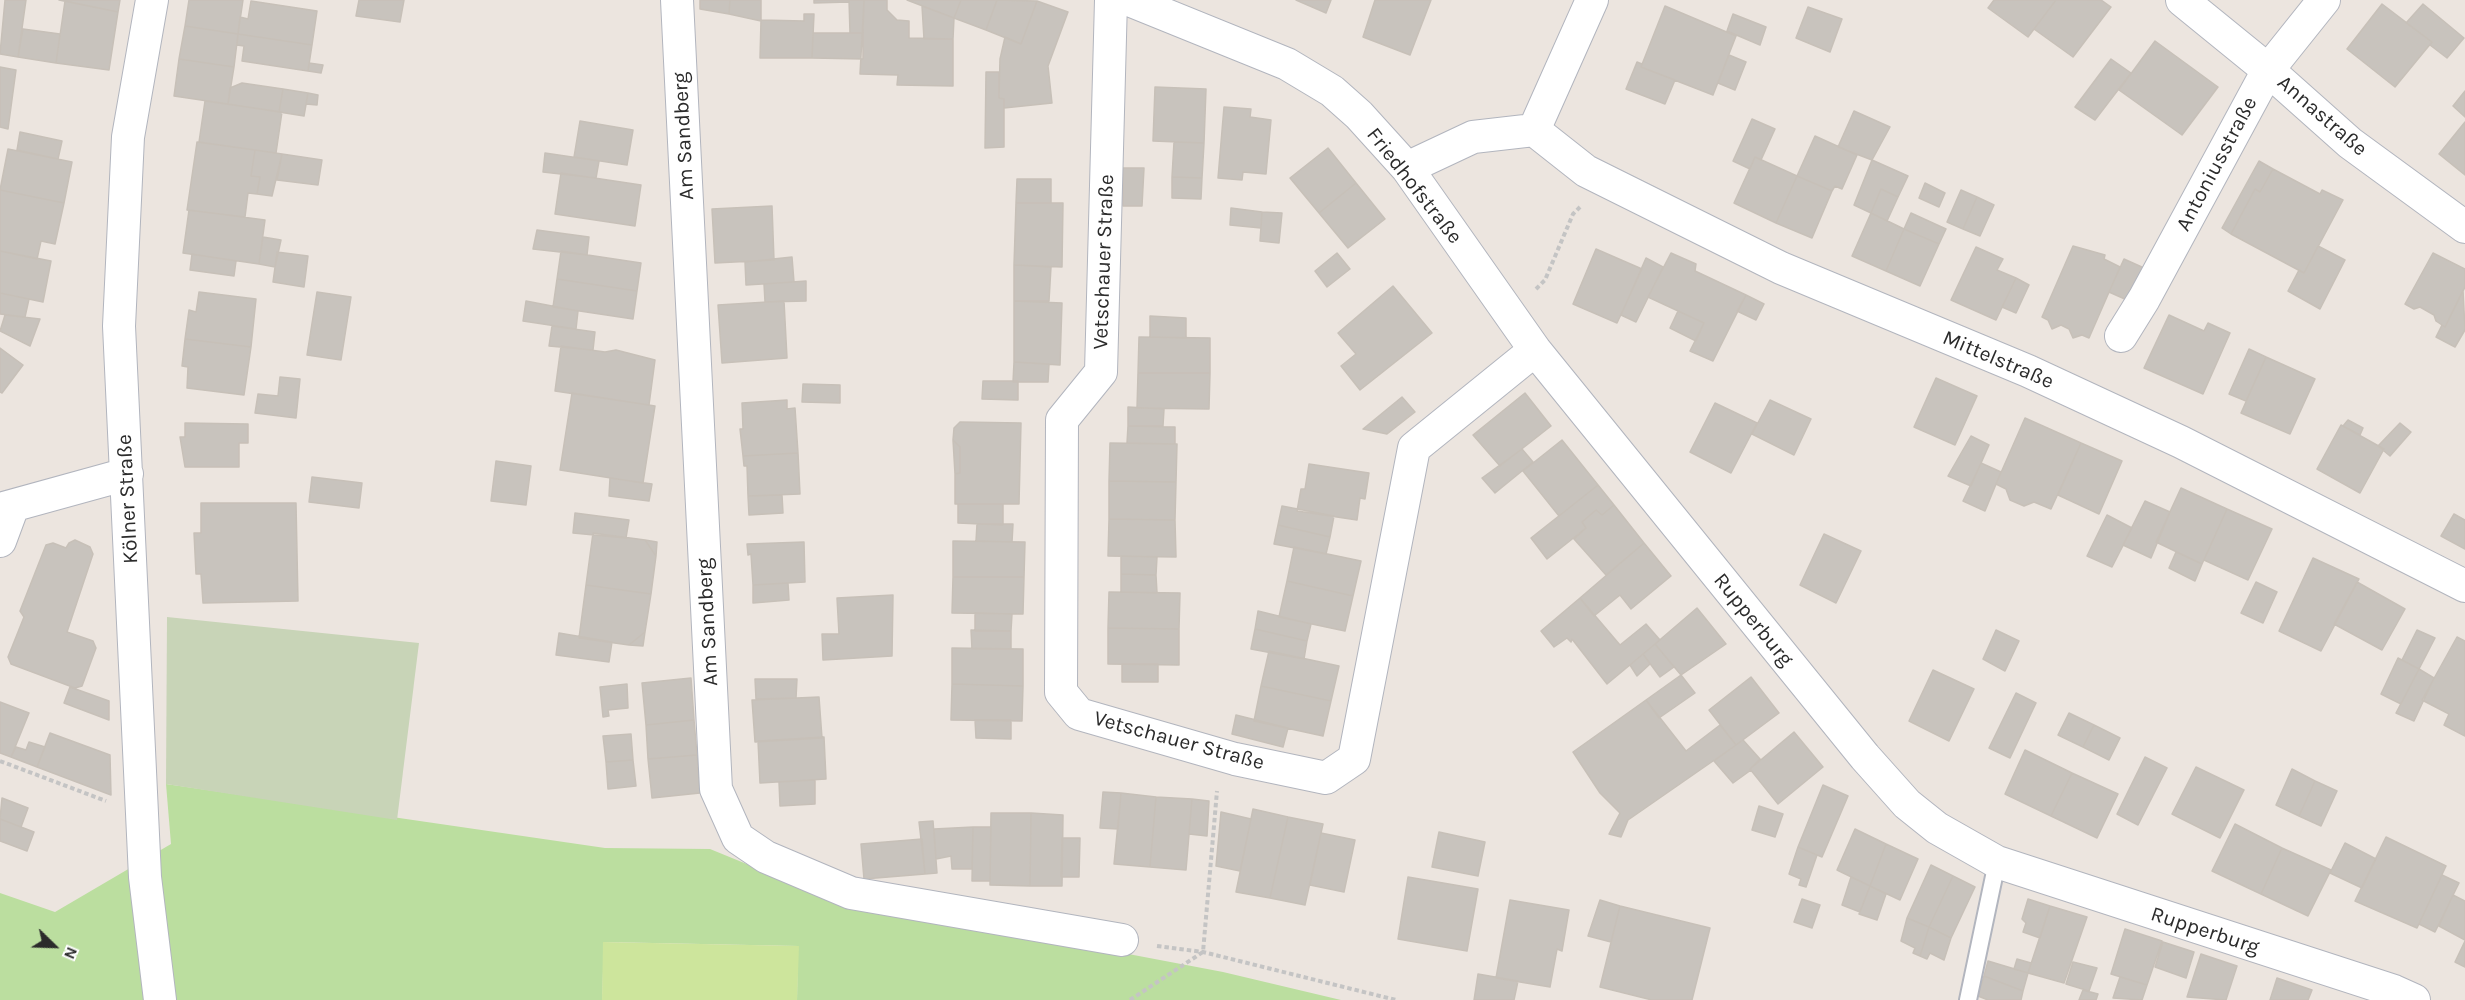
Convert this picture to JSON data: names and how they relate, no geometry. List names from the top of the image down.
{
  "streets": {
    "street": [
      "Annastraße",
      "Am Sandberg",
      "Antoniusstraße",
      "Friedhofstraße",
      "Vetschauer Straße",
      "Mittelstraße",
      "Kölner Straße",
      "Rupperburg"
    ]
  },
  "crossings": [
    ["Annastraße", "Antoniusstraße"],
    ["Friedhofstraße", "Vetschauer Straße"],
    ["Friedhofstraße", "Rupperburg"],
    ["Vetschauer Straße", "Rupperburg"]
  ],
  "north": "bottom right"
}
